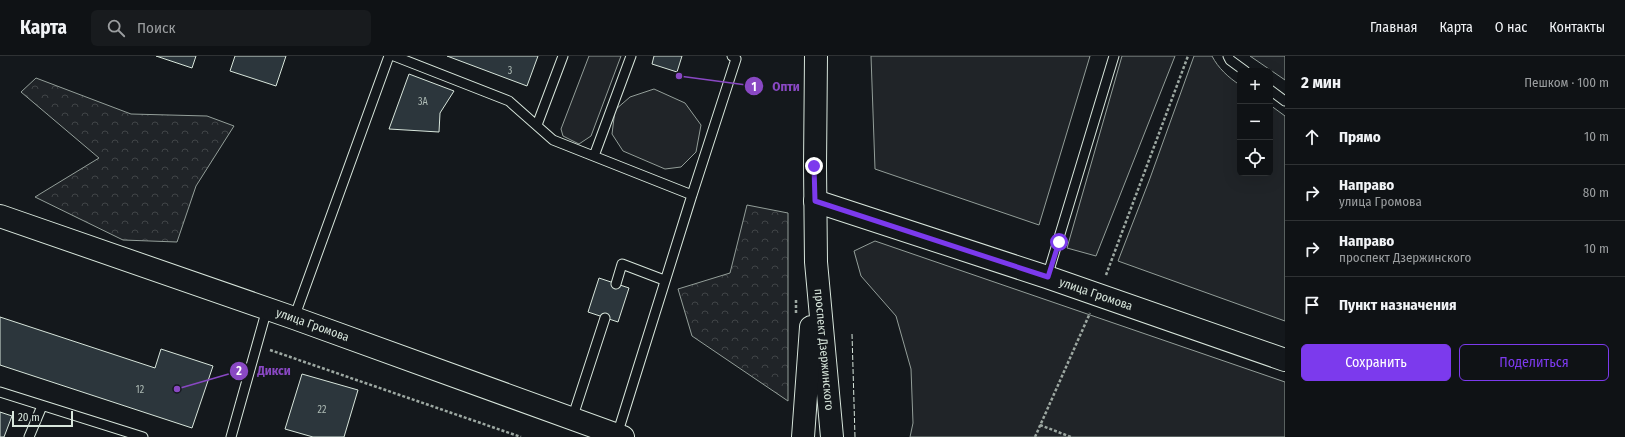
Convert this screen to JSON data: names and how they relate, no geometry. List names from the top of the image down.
{
  "streets": {
    "street": ["улица Громова", "проспект Дзержинского"]
  },
  "crossings": [
    ["улица Громова", "проспект Дзержинского"]
  ],
  "places": ["Опти", "Дикси"],
  "house_numbers": [
    "3",
    "3А",
    "12",
    "22"
  ],
  "scale_bar": "20 m",
  "page": {
    "header": "Карта",
    "search": "Поиск",
    "nav": [
      "Главная",
      "Карта",
      "О нас",
      "Контакты"
    ],
    "heading": ["2 мин", "Пешком · 100 m"],
    "map_buttons": ["+", "−"],
    "list": [
      ["Прямо", "10 m"],
      ["Направо", "улица Громова", "80 m"],
      ["Направо", "проспект Дзержинского", "10 m"],
      "Пункт назначения"
    ],
    "buttons": ["Сохранить", "Поделиться"],
    "scale": "20 m"
  }
}
